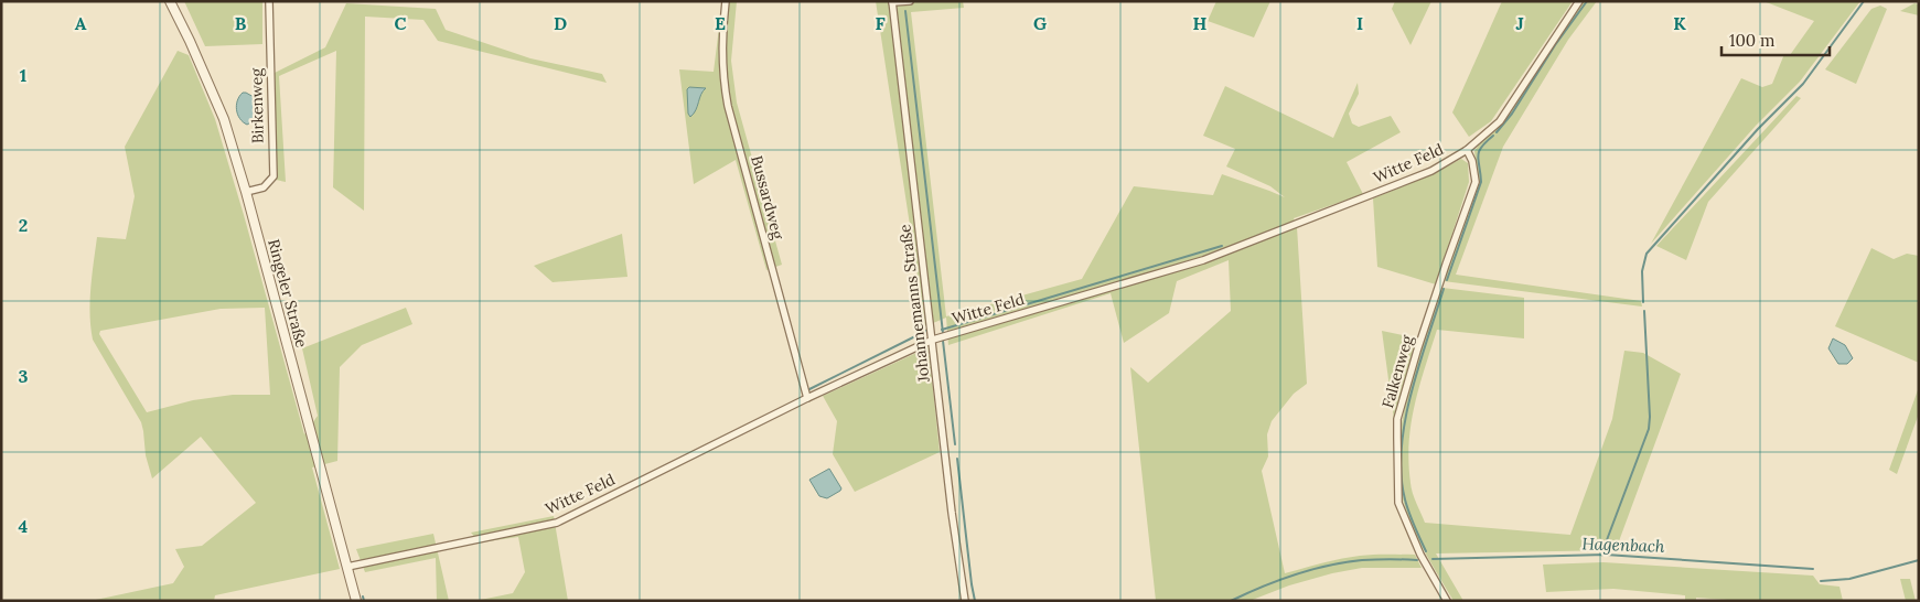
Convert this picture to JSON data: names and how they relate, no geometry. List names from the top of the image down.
{
  "streets": {
    "street": [
      "Birkenweg",
      "Witte Feld",
      "Bussardweg",
      "Ringeler Straße",
      "Johannemanns Straße",
      "Falkenweg"
    ]
  },
  "crossings": [
    ["Birkenweg", "Ringeler Straße"],
    ["Witte Feld", "Bussardweg"],
    ["Witte Feld", "Ringeler Straße"],
    ["Witte Feld", "Johannemanns Straße"],
    ["Witte Feld", "Falkenweg"]
  ],
  "water": ["Hagenbach"],
  "scale_bar": "100 m",
  "grid": {
    "columns": [
      "A",
      "B",
      "C",
      "D",
      "E",
      "F",
      "G",
      "H",
      "I",
      "J",
      "K"
    ],
    "rows": [
      "1",
      "2",
      "3",
      "4"
    ]
  }
}
